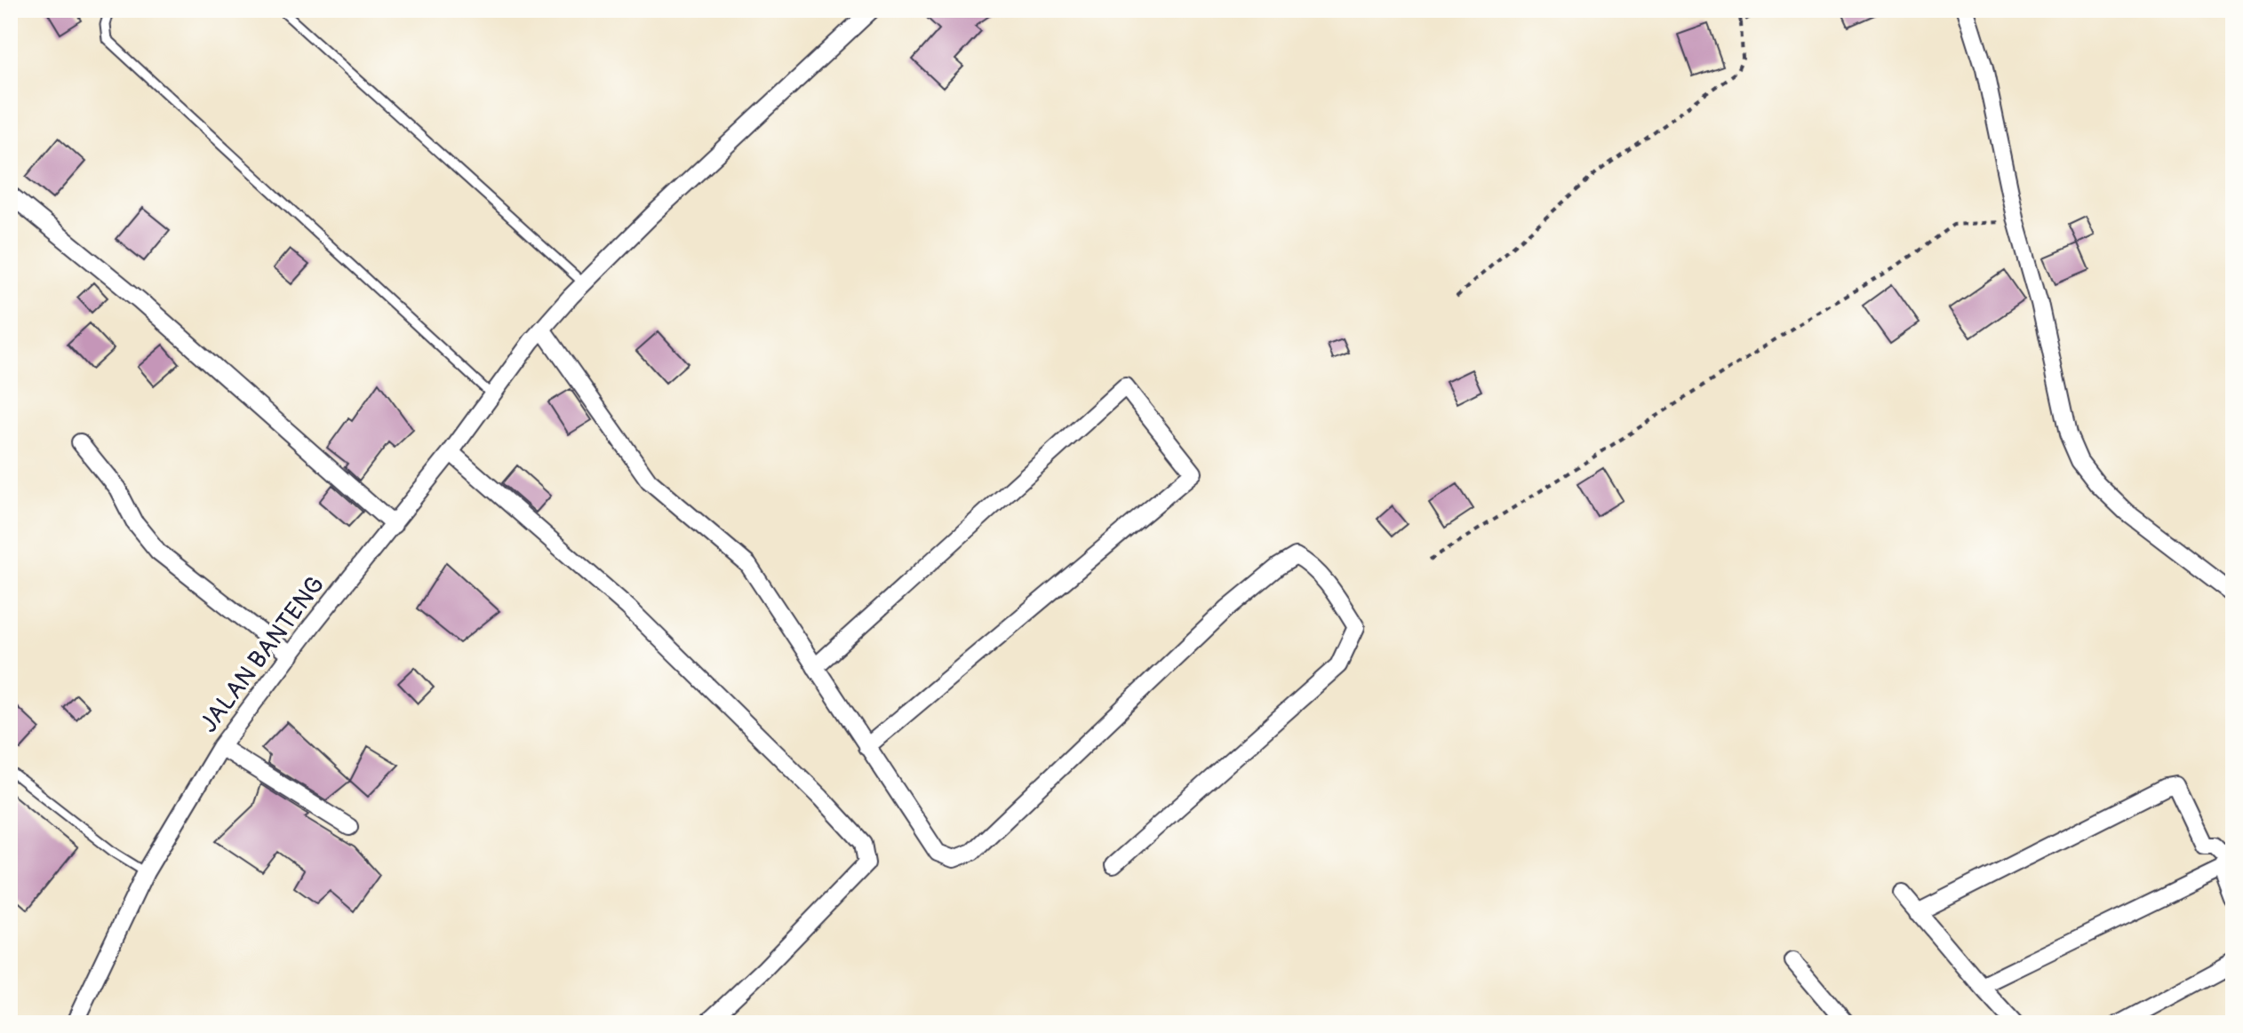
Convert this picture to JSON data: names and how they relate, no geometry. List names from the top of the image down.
{
  "streets": {
    "street": ["JALAN BANTENG"]
  }
}
